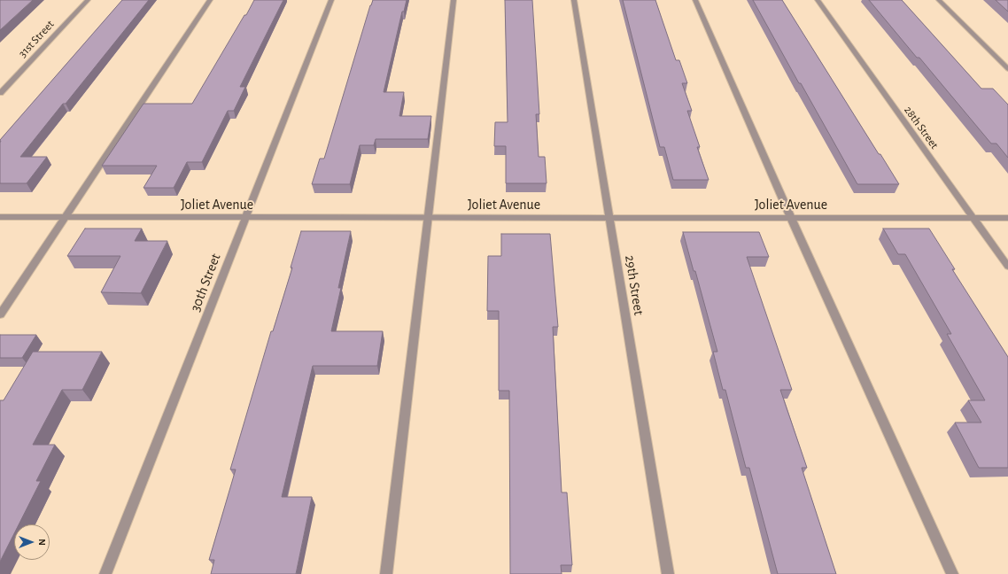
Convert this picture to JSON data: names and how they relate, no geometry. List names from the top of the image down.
{
  "streets": {
    "street": [
      "31st Street",
      "28th Street",
      "Joliet Avenue",
      "30th Street",
      "29th Street"
    ]
  },
  "crossings": [
    ["28th Street", "Joliet Avenue"],
    ["Joliet Avenue", "30th Street"],
    ["Joliet Avenue", "29th Street"]
  ],
  "north": "right"
}
